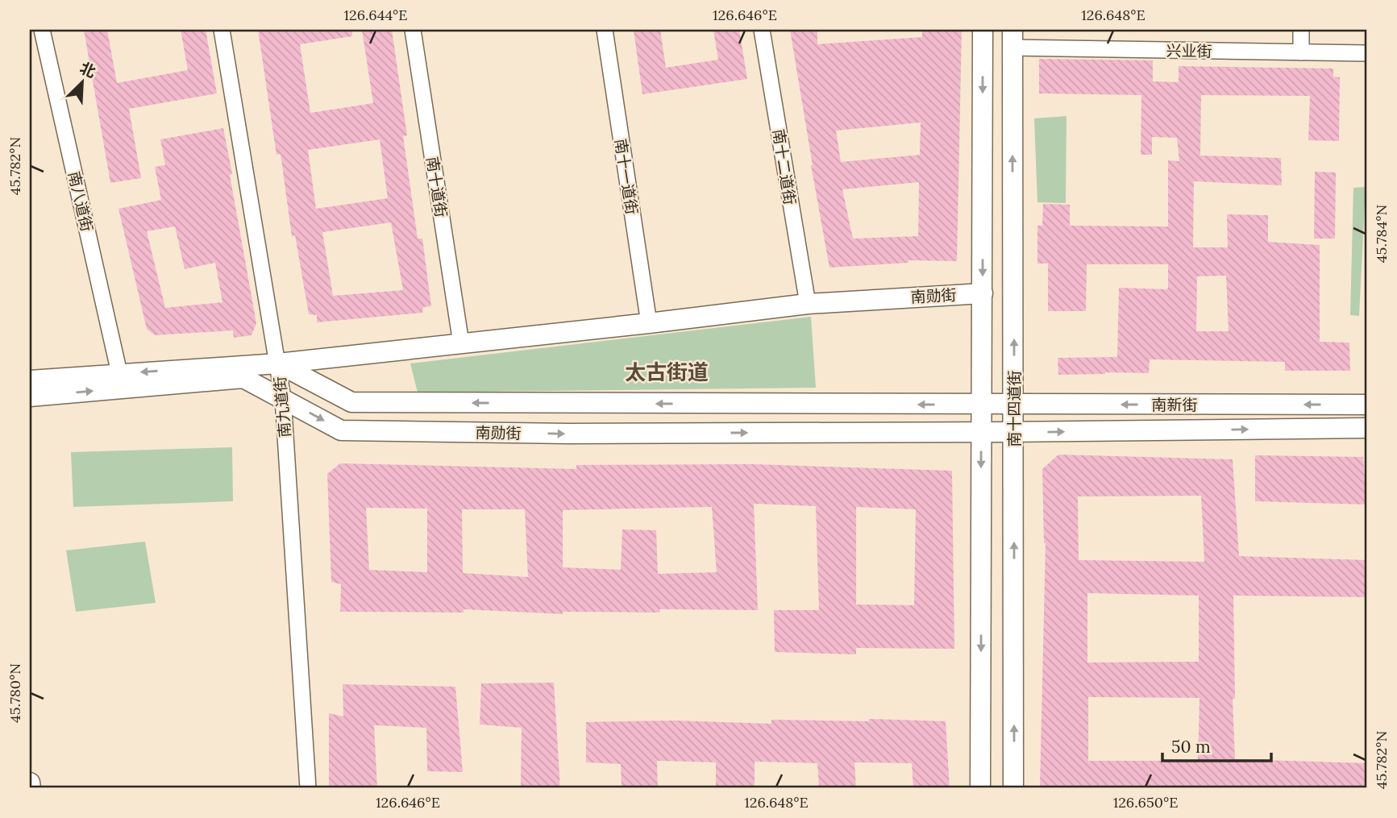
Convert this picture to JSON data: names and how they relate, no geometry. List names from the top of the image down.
{
  "streets": {
    "main road": ["南勋街", "南新街", "南十四道街"],
    "street": [
      "兴业街",
      "南十二道街",
      "南十一道街",
      "南十道街",
      "南八道街",
      "南九道街"
    ]
  },
  "crossings": [
    ["兴业街", "南十四道街"],
    ["南十二道街", "南勋街"],
    ["南十一道街", "南勋街"],
    ["南十道街", "南勋街"],
    ["南八道街", "南勋街"],
    ["南勋街", "南新街"],
    ["南勋街", "南九道街"],
    ["南新街", "南十四道街"]
  ],
  "districts": ["太古街道"],
  "scale_bar": "50 m",
  "north": "top right",
  "coordinates": [
    "126.644°E",
    "126.646°E",
    "126.648°E",
    "45.782°N",
    "45.784°N",
    "45.780°N",
    "126.650°E"
  ]
}
